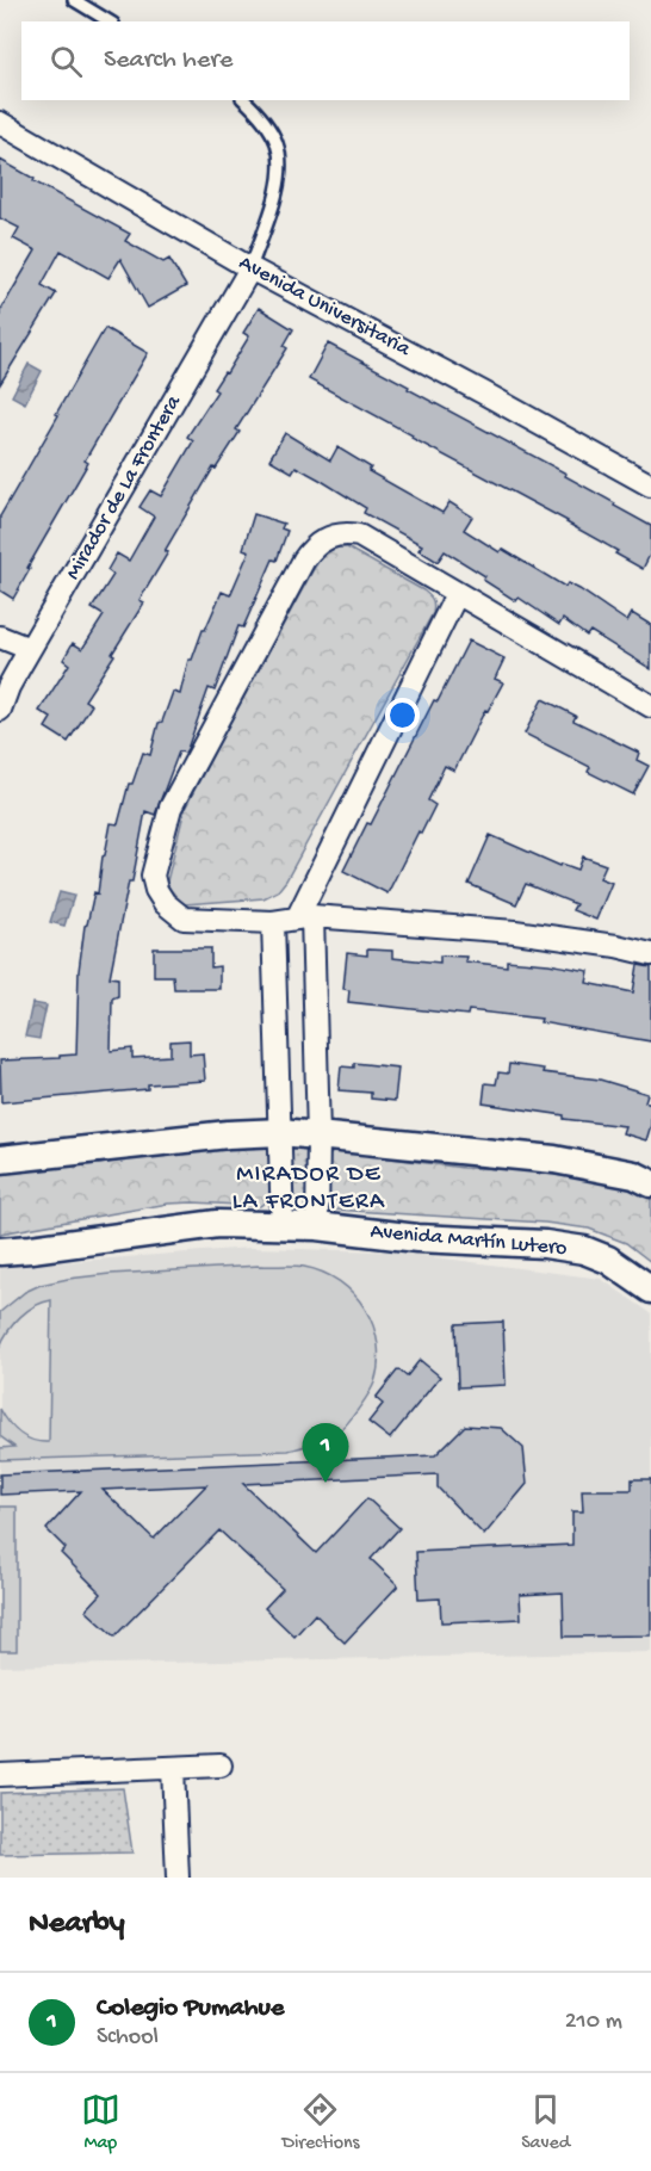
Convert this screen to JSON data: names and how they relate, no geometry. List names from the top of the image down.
{
  "streets": {
    "street": ["Avenida Universitaria", "Mirador de La Frontera", "Avenida Martín Lutero"]
  },
  "crossings": [
    ["Avenida Universitaria", "Mirador de La Frontera"]
  ],
  "districts": ["MIRADOR DE LA FRONTERA"],
  "page": {
    "search": "Search here",
    "pins": "1",
    "heading": "Nearby",
    "list": [
      {
        "mark": "1",
        "name": "Colegio Pumahue",
        "note": "School",
        "value": "210 m"
      }
    ],
    "nav": ["Map", "Directions", "Saved"]
  }
}
